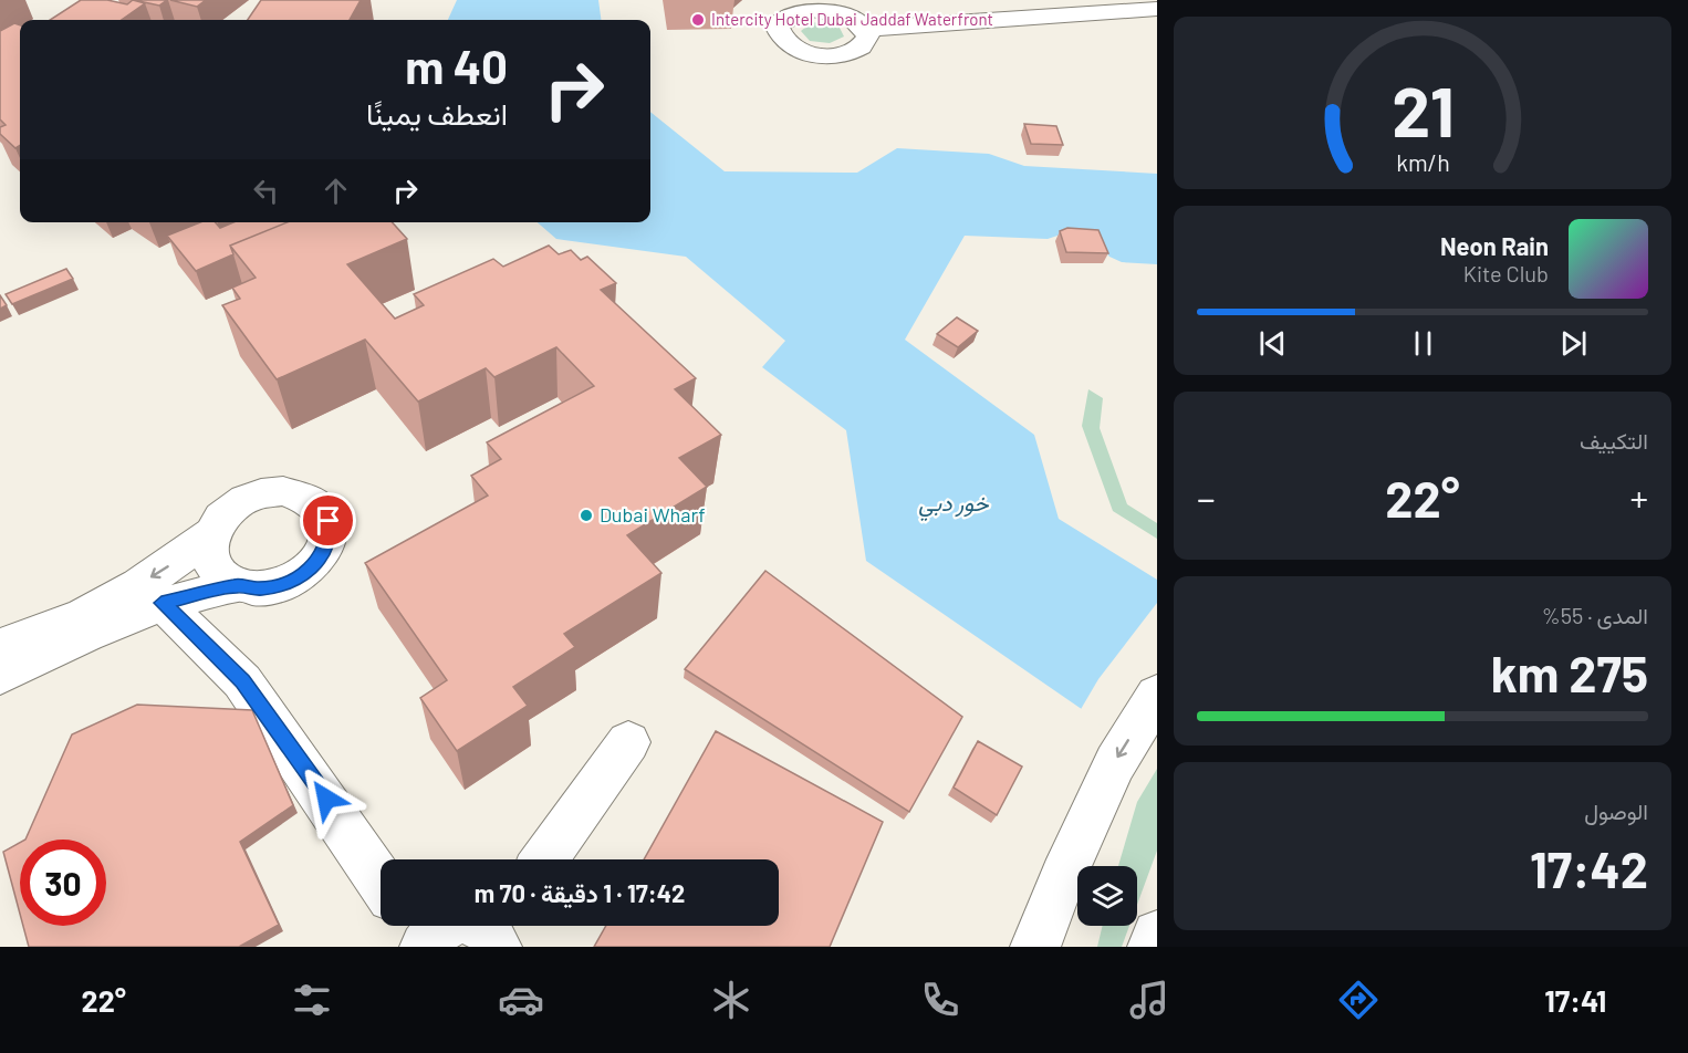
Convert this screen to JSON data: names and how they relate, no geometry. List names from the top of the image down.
{
  "water": ["خور دبي"],
  "places": ["Intercity Hotel Dubai Jaddaf Waterfront", "Dubai Wharf"],
  "page": {
    "turn": ["40 m", "انعطف يمينًا"],
    "song": ["Neon Rain", "Kite Club"],
    "tile": [
      "التكييف",
      ["المدى · 55%", "275 km"],
      ["الوصول", "17:42"]
    ],
    "heat": ["−", "22°", "+"],
    "limit": "30",
    "trip": "17:42 · 1 دقيقة · 70 m",
    "tabs": ["17:41", "22°"],
    "gauge": ["21", "km/h"]
  }
}
